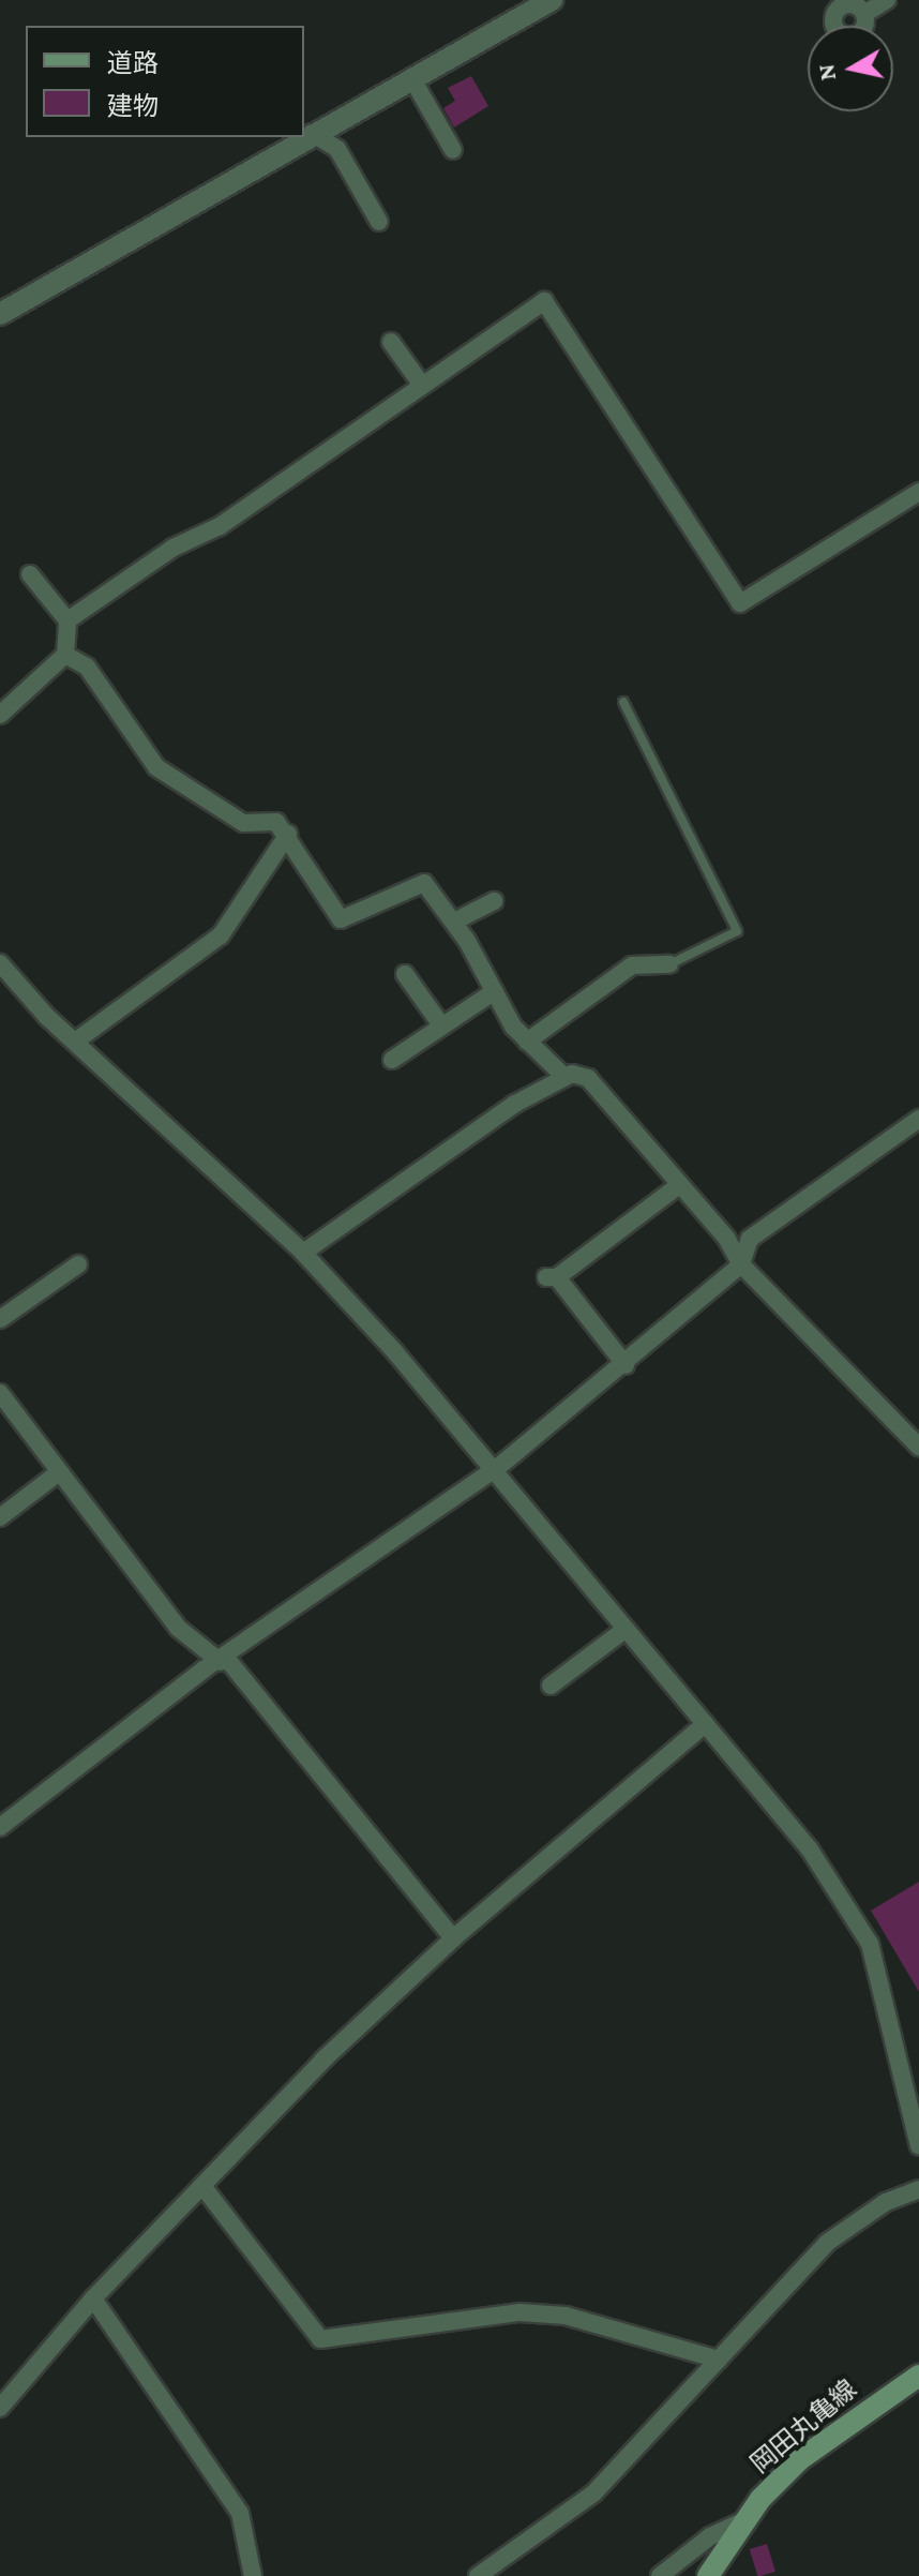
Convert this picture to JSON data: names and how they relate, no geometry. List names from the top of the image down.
{
  "streets": {
    "main road": ["岡田丸亀線"]
  },
  "legend": ["道路", "建物"],
  "north": "left"
}
